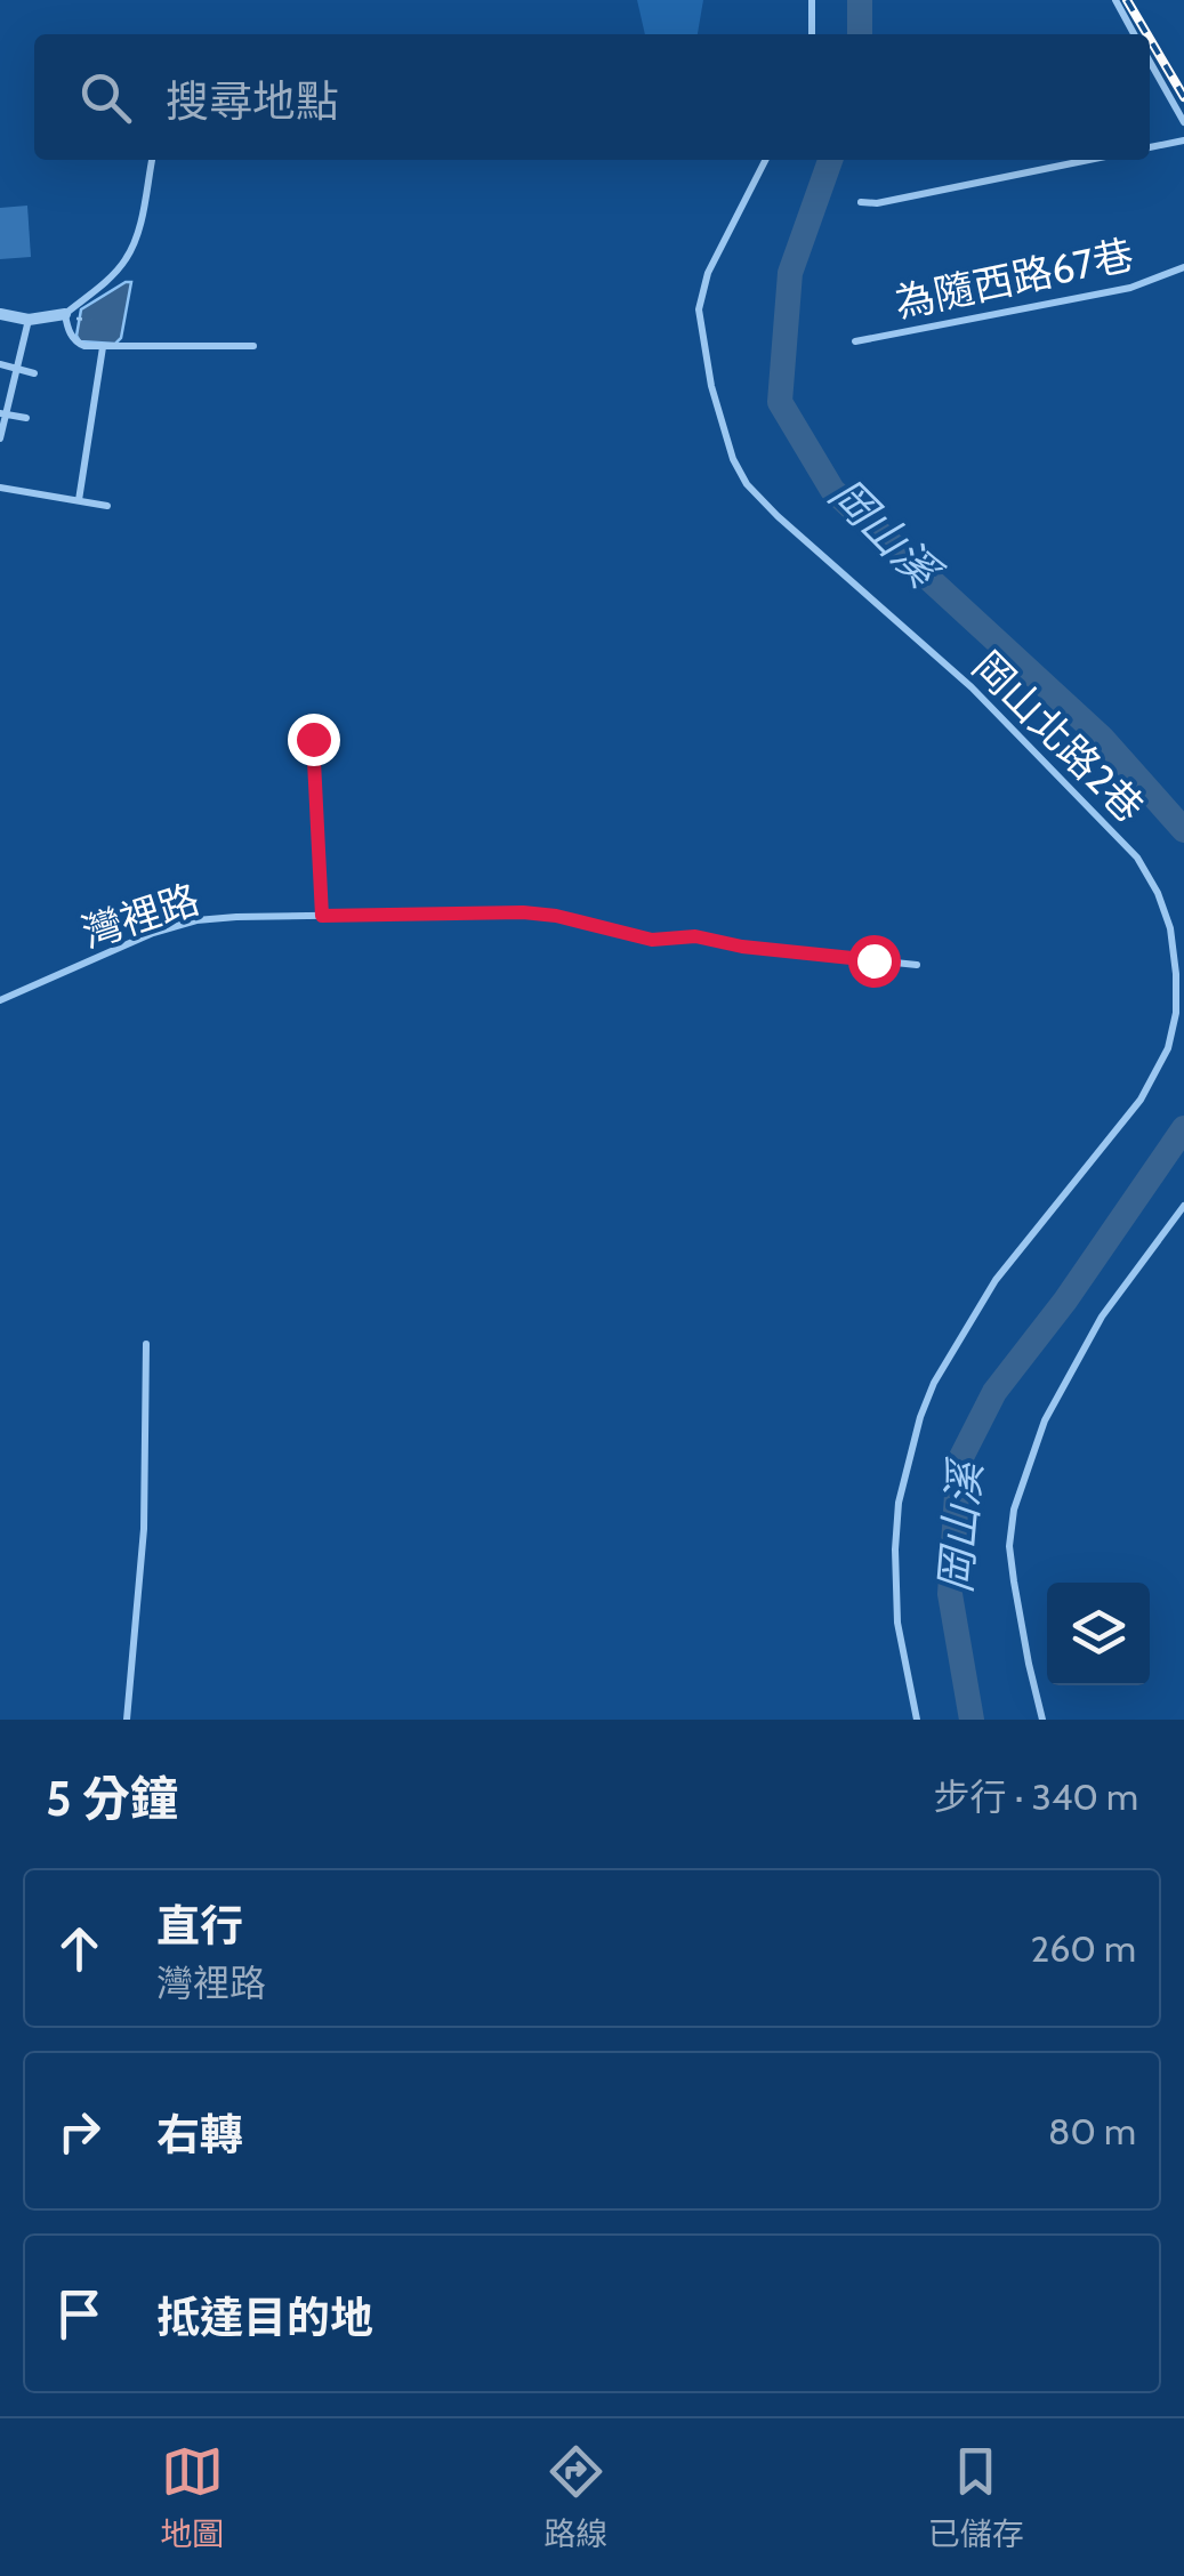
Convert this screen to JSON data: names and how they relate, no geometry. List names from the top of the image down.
{
  "streets": {
    "lane": ["為隨西路67巷", "岡山北路2巷", "灣裡路"]
  },
  "water": ["岡山溪"],
  "page": {
    "search": "搜尋地點",
    "heading": ["5 分鐘", "步行 · 340 m"],
    "list": [
      ["直行", "灣裡路", "260 m"],
      ["右轉", "80 m"],
      "抵達目的地"
    ],
    "nav": ["地圖", "路線", "已儲存"]
  }
}
